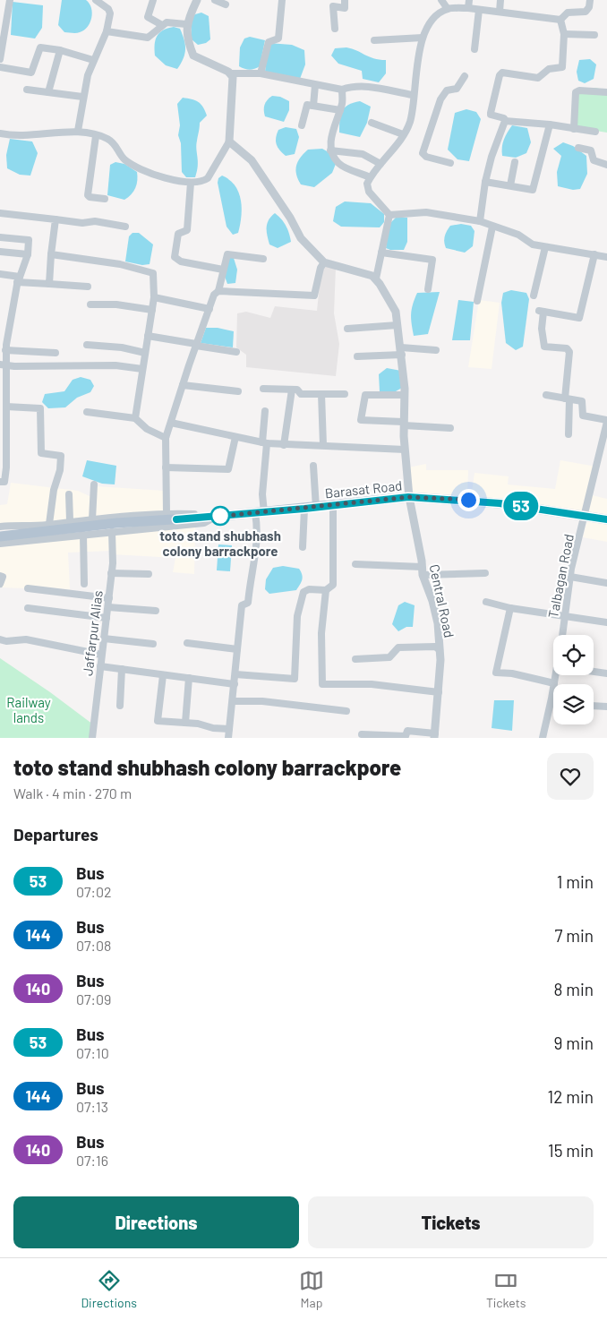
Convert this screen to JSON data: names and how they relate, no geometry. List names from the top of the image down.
{
  "streets": {
    "main road": ["Barasat Road"],
    "street": ["Talbagan Road", "Central Road", "Jaffarpur Alias"]
  },
  "crossings": [
    ["Barasat Road", "Talbagan Road"],
    ["Barasat Road", "Central Road"]
  ],
  "parks": ["Railway lands"],
  "places": ["toto stand shubhash colony barrackpore"],
  "lines": ["bus line 53"],
  "page": {
    "on_map": "53",
    "heading": [
      ["toto stand shubhash colony barrackpore", "Walk · 4 min · 270 m"],
      "Departures"
    ],
    "list": [
      {
        "mark": "53",
        "name": "Bus",
        "note": "07:02",
        "value": "1 min"
      },
      {
        "mark": "144",
        "name": "Bus",
        "note": "07:08",
        "value": "7 min"
      },
      {
        "mark": "140",
        "name": "Bus",
        "note": "07:09",
        "value": "8 min"
      },
      {
        "mark": "53",
        "name": "Bus",
        "note": "07:10",
        "value": "9 min"
      },
      {
        "mark": "144",
        "name": "Bus",
        "note": "07:13",
        "value": "12 min"
      },
      {
        "mark": "140",
        "name": "Bus",
        "note": "07:16",
        "value": "15 min"
      }
    ],
    "buttons": ["Directions", "Tickets"],
    "tabs": ["Directions", "Map", "Tickets"]
  }
}
